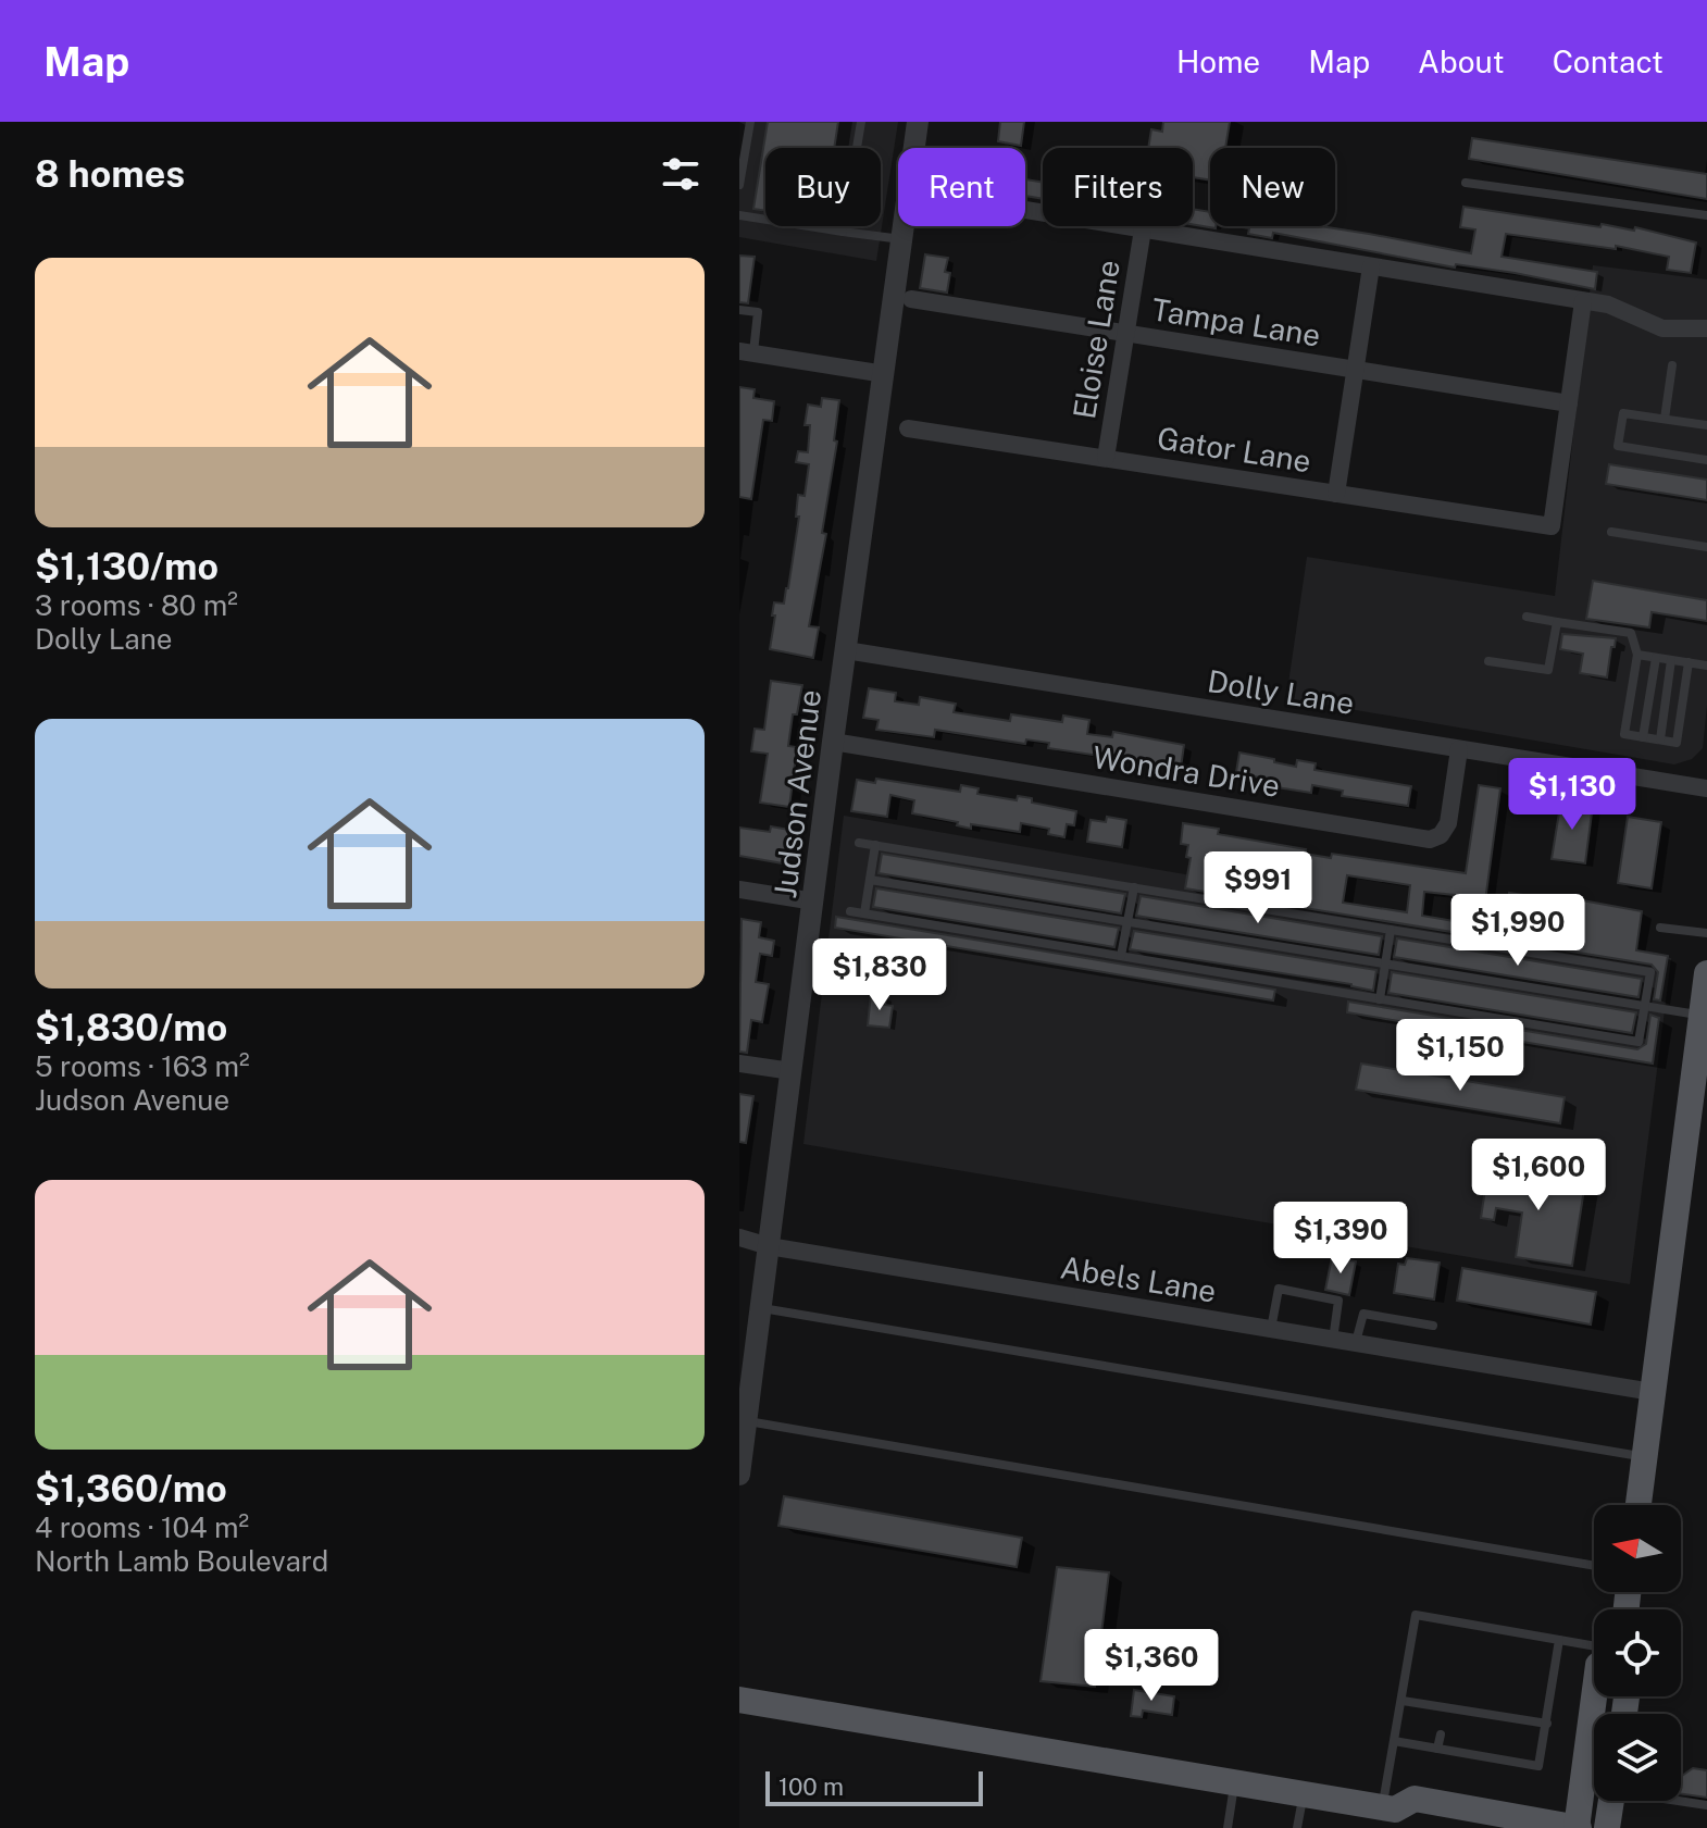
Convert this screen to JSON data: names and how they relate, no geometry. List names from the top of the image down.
{
  "streets": {
    "street": [
      "Tampa Lane",
      "Eloise Lane",
      "Gator Lane",
      "Dolly Lane",
      "Wondra Drive",
      "Judson Avenue",
      "Abels Lane"
    ]
  },
  "crossings": [
    ["Tampa Lane", "Eloise Lane"],
    ["Tampa Lane", "Gator Lane"],
    ["Tampa Lane", "Judson Avenue"],
    ["Eloise Lane", "Gator Lane"],
    ["Dolly Lane", "Wondra Drive"],
    ["Dolly Lane", "Judson Avenue"],
    ["Wondra Drive", "Judson Avenue"],
    ["Judson Avenue", "Abels Lane"]
  ],
  "scale_bar": "100 m",
  "north": "left",
  "page": {
    "header": "Map",
    "nav": [
      "Home",
      "Map",
      "About",
      "Contact"
    ],
    "heading": "8 homes",
    "chip": [
      "Buy",
      "Rent",
      "Filters",
      "New"
    ],
    "list": [
      {
        "name": "$1,130/mo",
        "note": "3 rooms · 80 m² · Dolly Lane"
      },
      {
        "name": "$1,830/mo",
        "note": "5 rooms · 163 m² · Judson Avenue"
      },
      {
        "name": "$1,360/mo",
        "note": "4 rooms · 104 m² · North Lamb Boulevard"
      }
    ],
    "price": [
      "$1,130",
      "$991",
      "$1,990",
      "$1,830",
      "$1,150",
      "$1,600",
      "$1,390",
      "$1,360"
    ],
    "scale": "100 m"
  }
}
